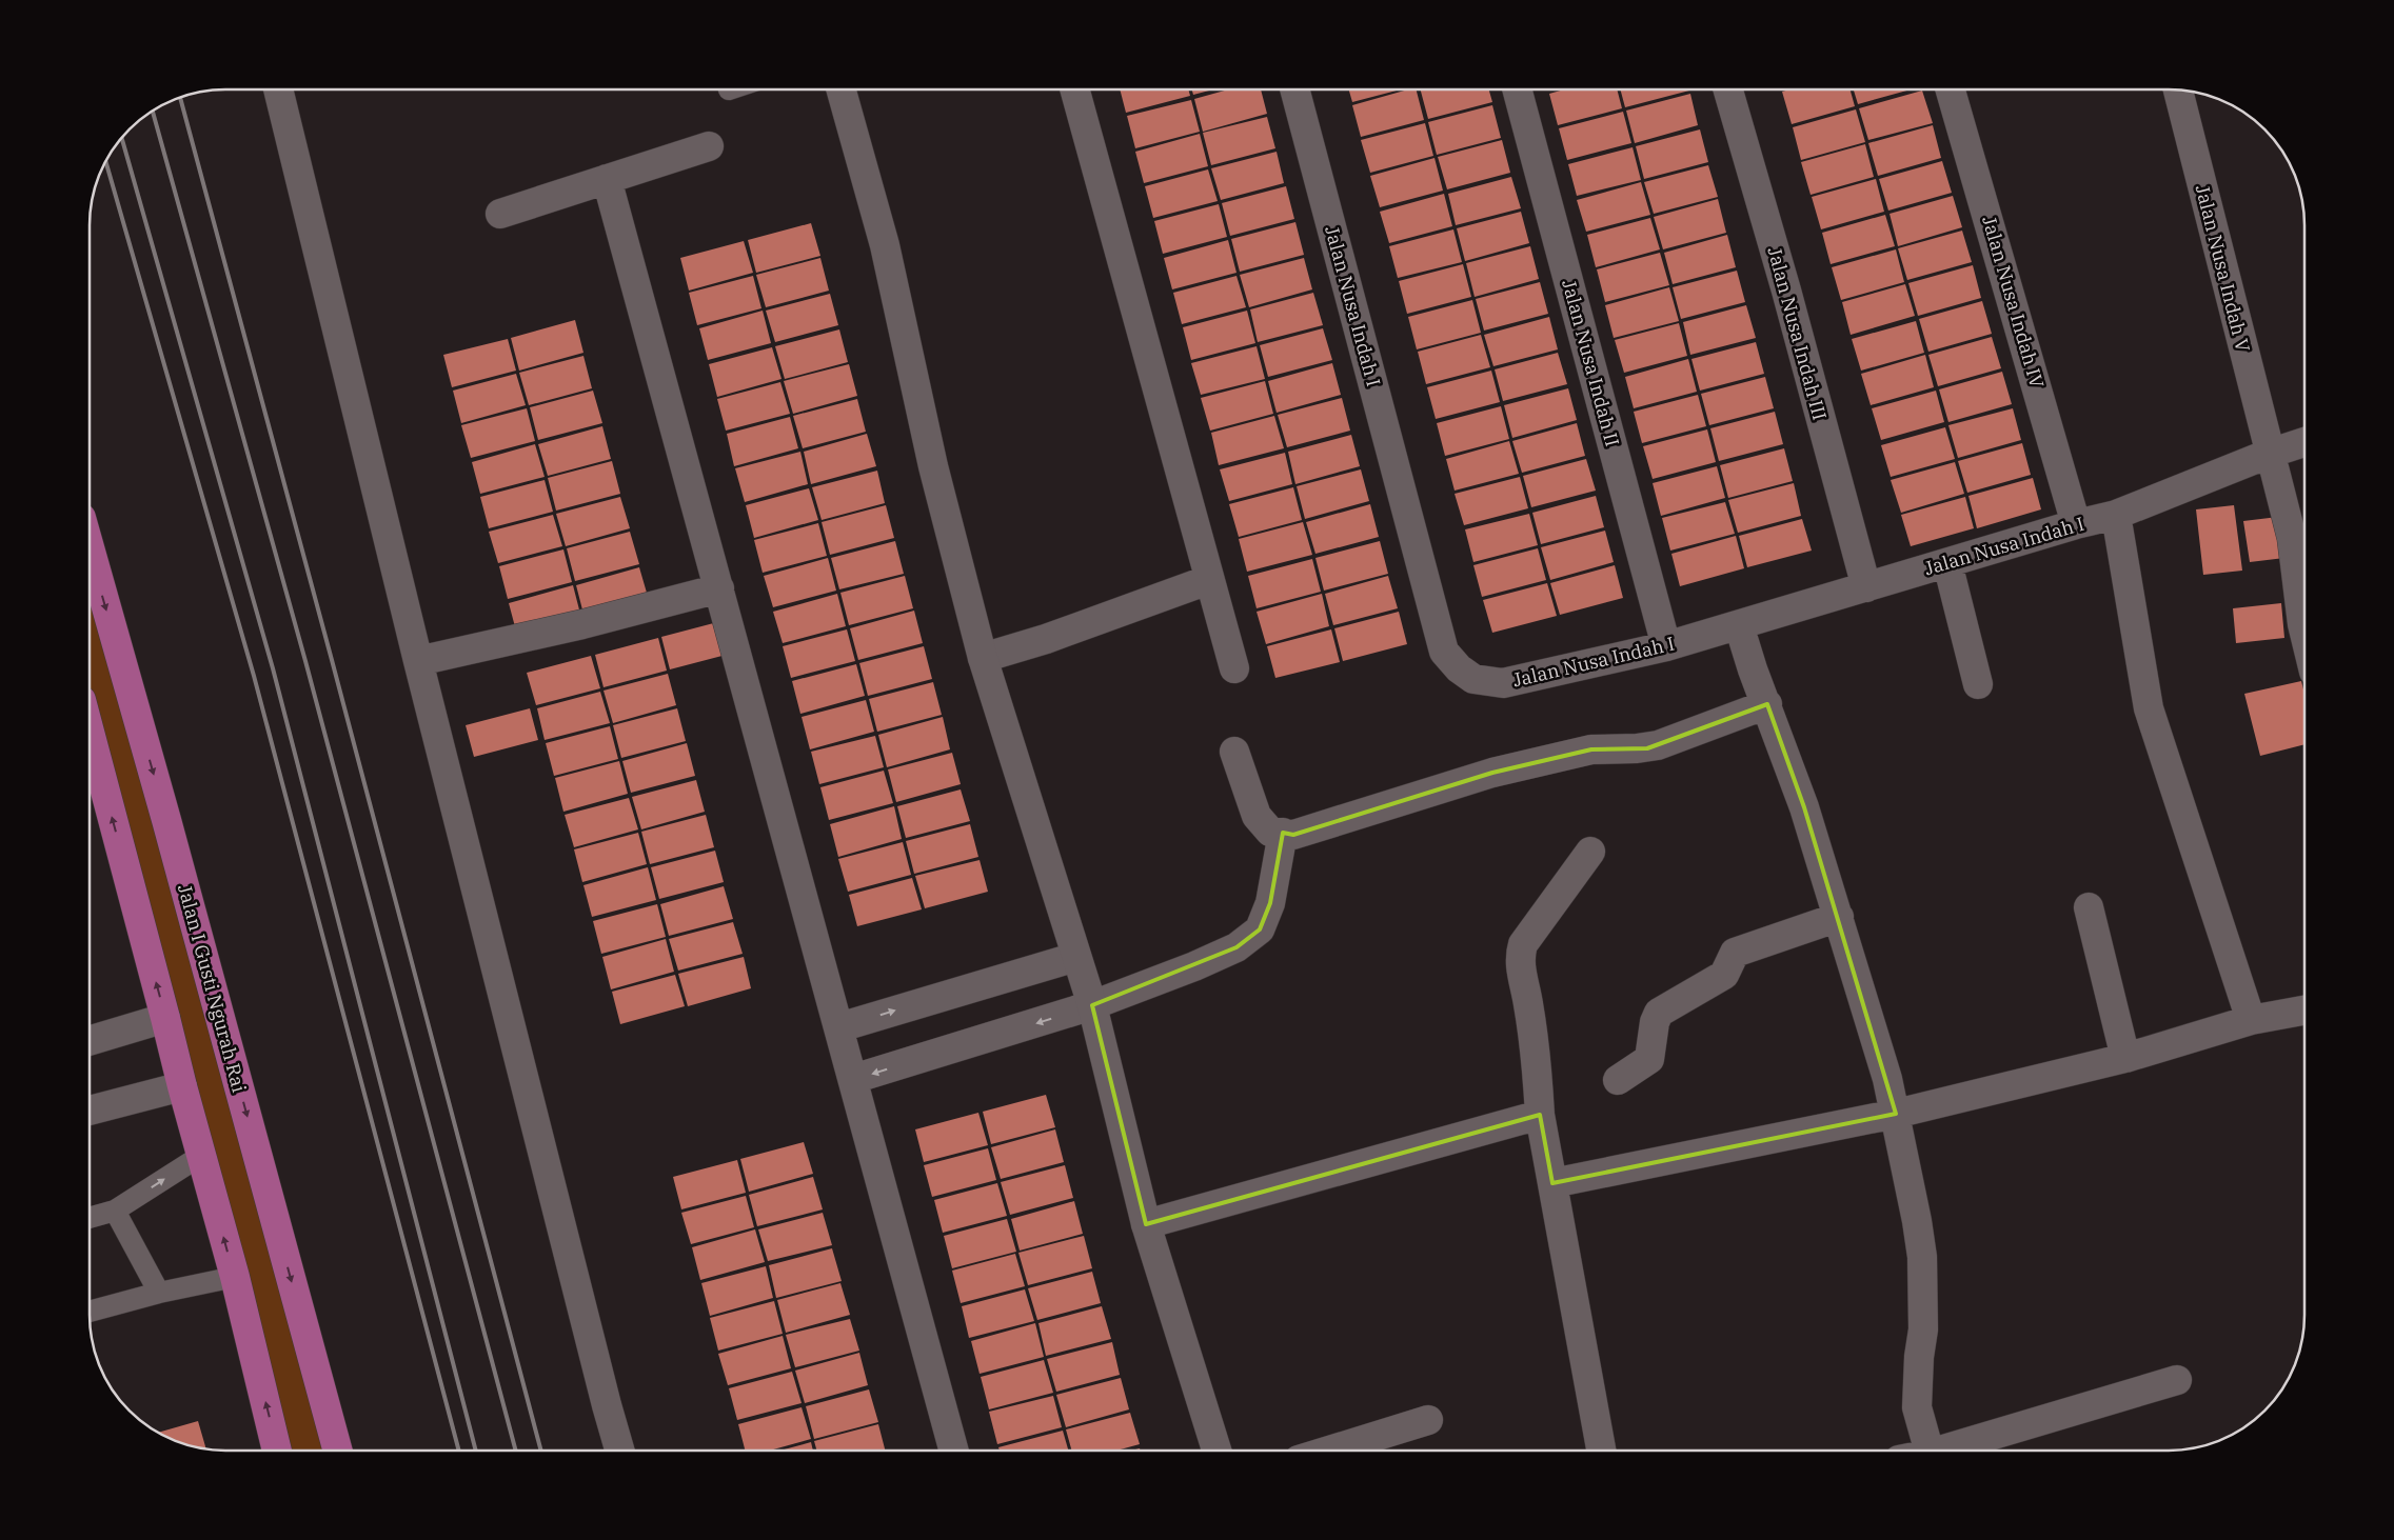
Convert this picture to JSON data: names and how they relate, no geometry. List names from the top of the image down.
{
  "streets": {
    "main road": ["Jalan I Gusti Ngurah Rai"],
    "street": [
      "Jalan Nusa Indah V",
      "Jalan Nusa Indah IV",
      "Jalan Nusa Indah I",
      "Jalan Nusa Indah III",
      "Jalan Nusa Indah II"
    ]
  },
  "crossings": [
    ["Jalan Nusa Indah V", "Jalan Nusa Indah I"],
    ["Jalan Nusa Indah IV", "Jalan Nusa Indah I"],
    ["Jalan Nusa Indah I", "Jalan Nusa Indah III"],
    ["Jalan Nusa Indah I", "Jalan Nusa Indah II"]
  ]
}
